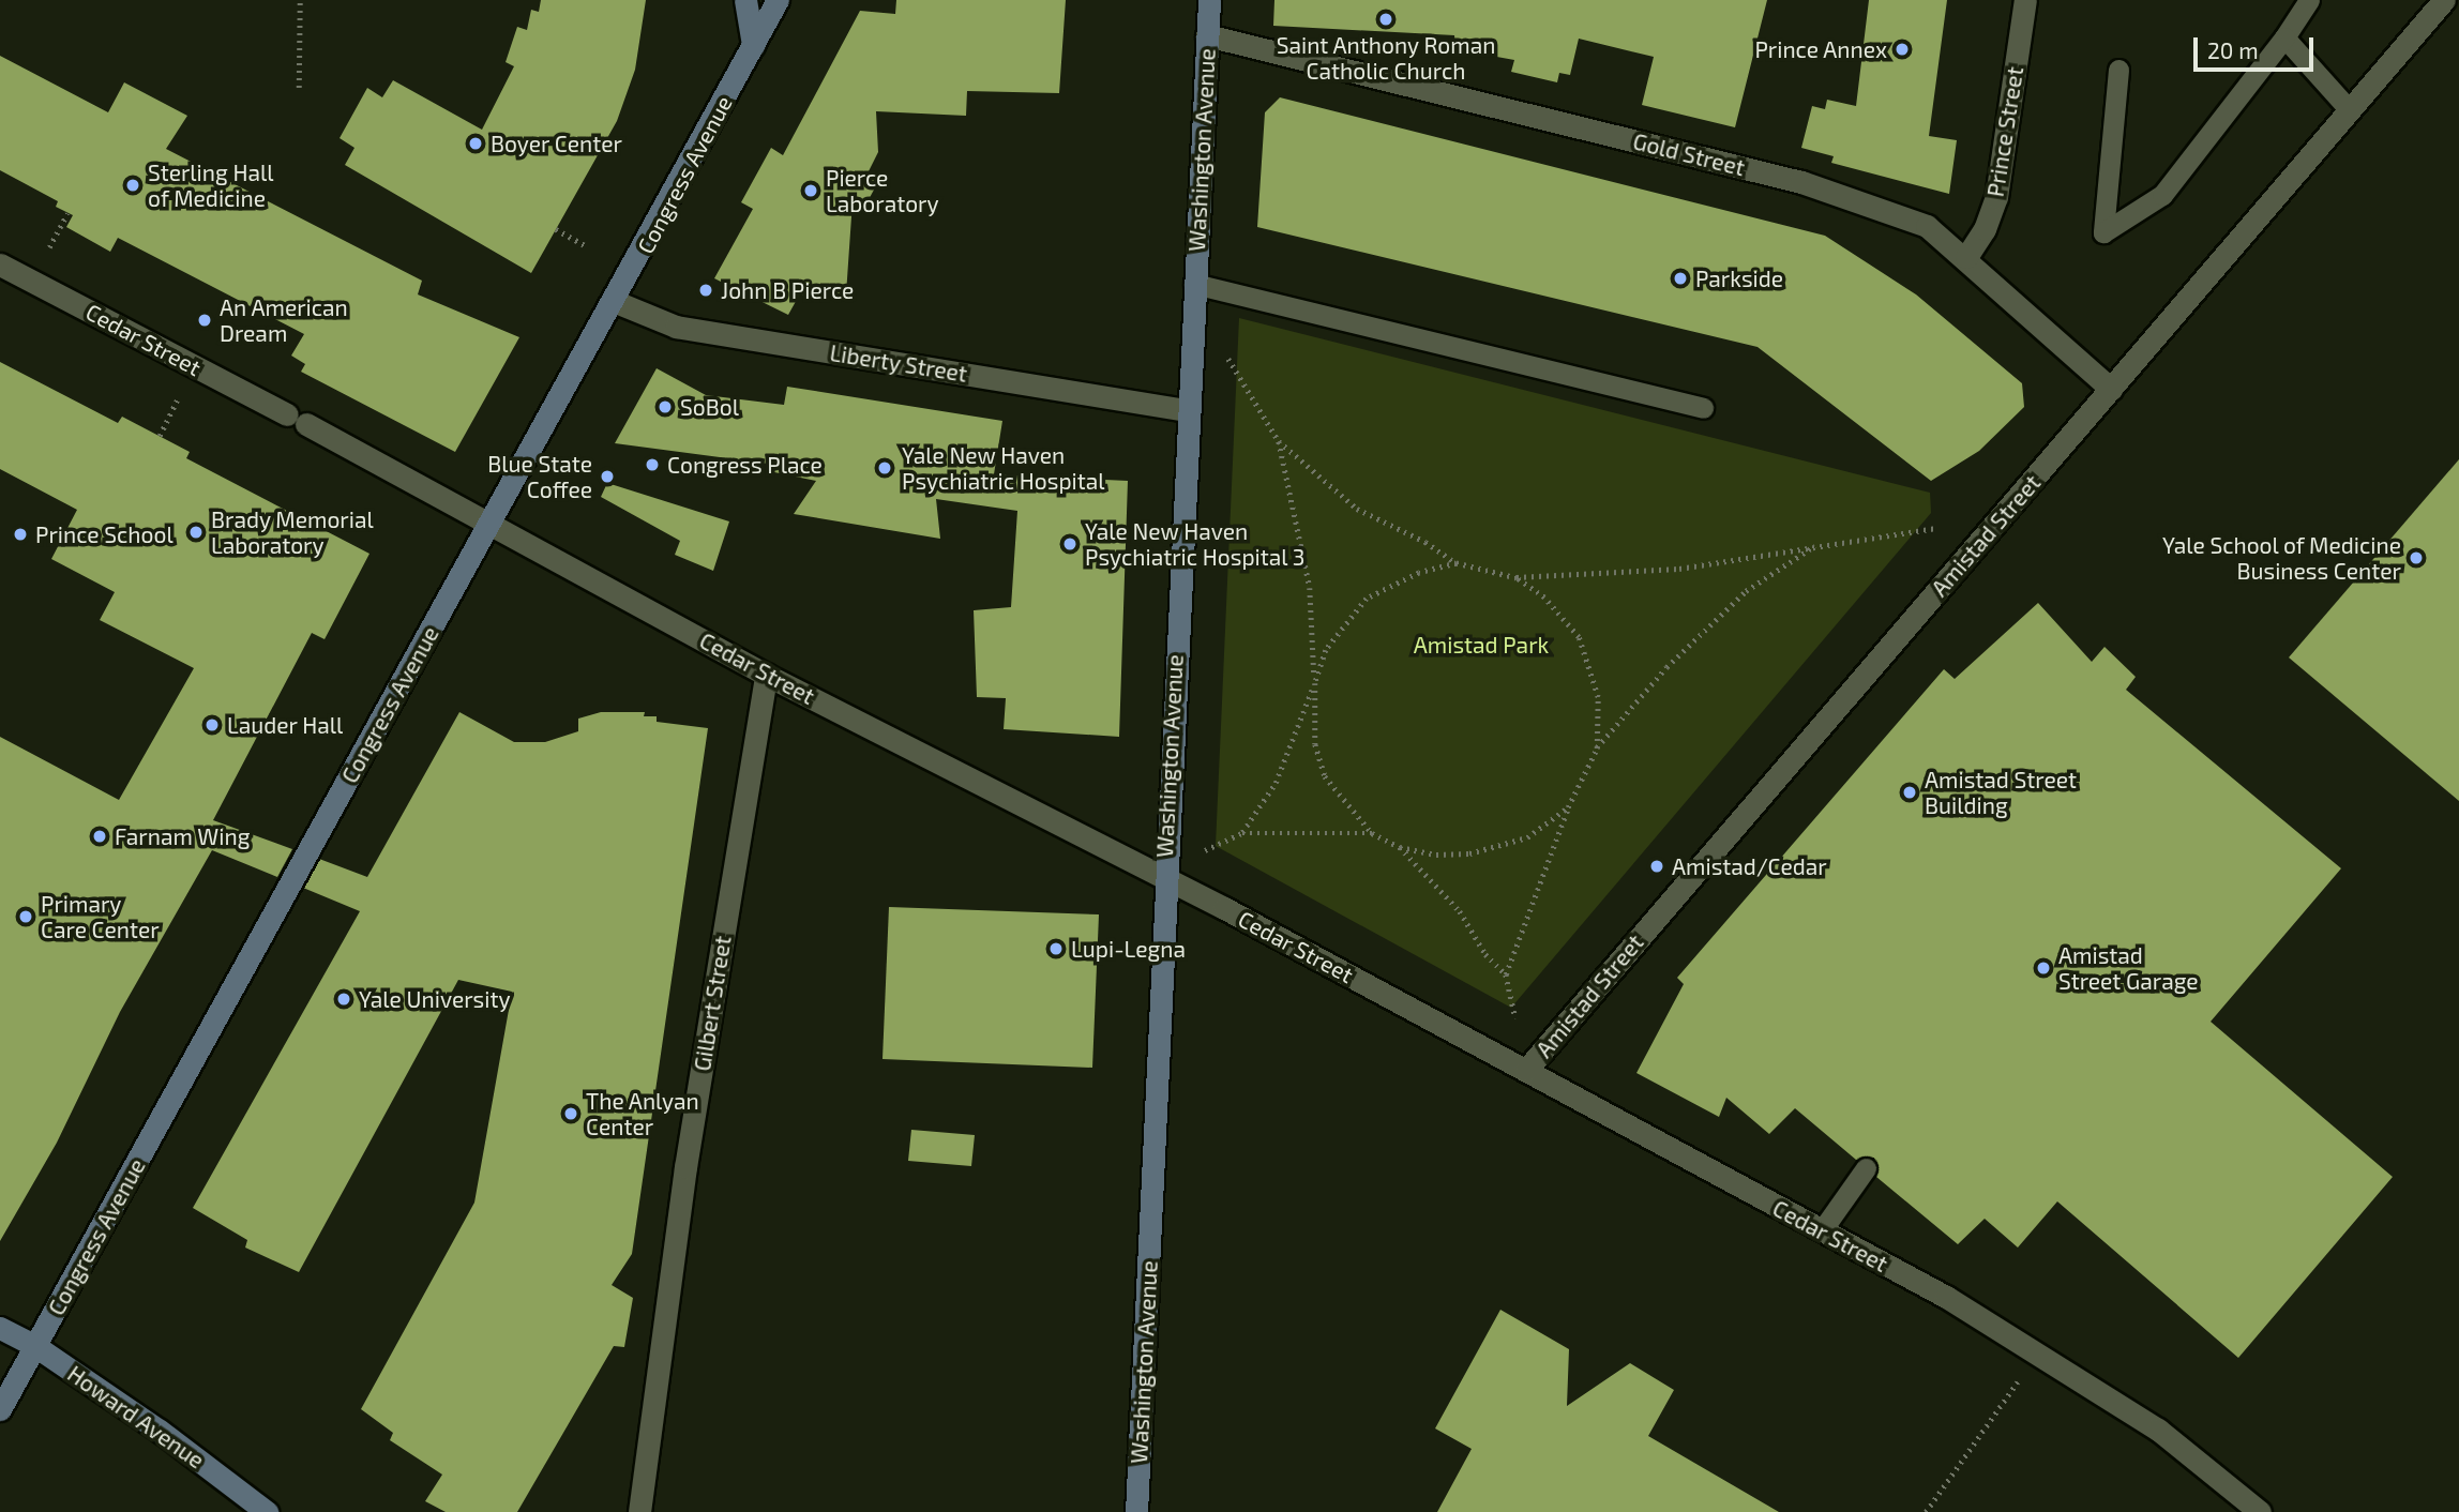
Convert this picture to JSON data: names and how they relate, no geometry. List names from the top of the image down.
{
  "streets": {
    "main road": ["Washington Avenue", "Congress Avenue", "Howard Avenue"],
    "street": [
      "Prince Street",
      "Gold Street",
      "Cedar Street",
      "Liberty Street",
      "Amistad Street",
      "Gilbert Street"
    ]
  },
  "crossings": [
    ["Prince Street", "Gold Street"],
    ["Washington Avenue", "Gold Street"],
    ["Washington Avenue", "Cedar Street"],
    ["Washington Avenue", "Liberty Street"],
    ["Gold Street", "Amistad Street"],
    ["Congress Avenue", "Cedar Street"],
    ["Congress Avenue", "Liberty Street"],
    ["Congress Avenue", "Howard Avenue"],
    ["Cedar Street", "Amistad Street"],
    ["Cedar Street", "Gilbert Street"]
  ],
  "parks": ["Amistad Park"],
  "places": [
    "Saint Anthony Roman Catholic Church",
    "Prince Annex",
    "Boyer Center",
    "Sterling Hall of Medicine",
    "Pierce Laboratory",
    "Parkside",
    "John B Pierce",
    "An American Dream",
    "SoBol",
    "Congress Place",
    "Yale New Haven Psychiatric Hospital",
    "Blue State Coffee",
    "Brady Memorial Laboratory",
    "Prince School",
    "Yale New Haven Psychiatric Hospital 3",
    "Yale School of Medicine Business Center",
    "Lauder Hall",
    "Amistad Street Building",
    "Farnam Wing",
    "Amistad/Cedar",
    "Primary Care Center",
    "Lupi-Legna",
    "Amistad Street Garage",
    "Yale University",
    "The Anlyan Center"
  ],
  "scale_bar": "20 m"
}
